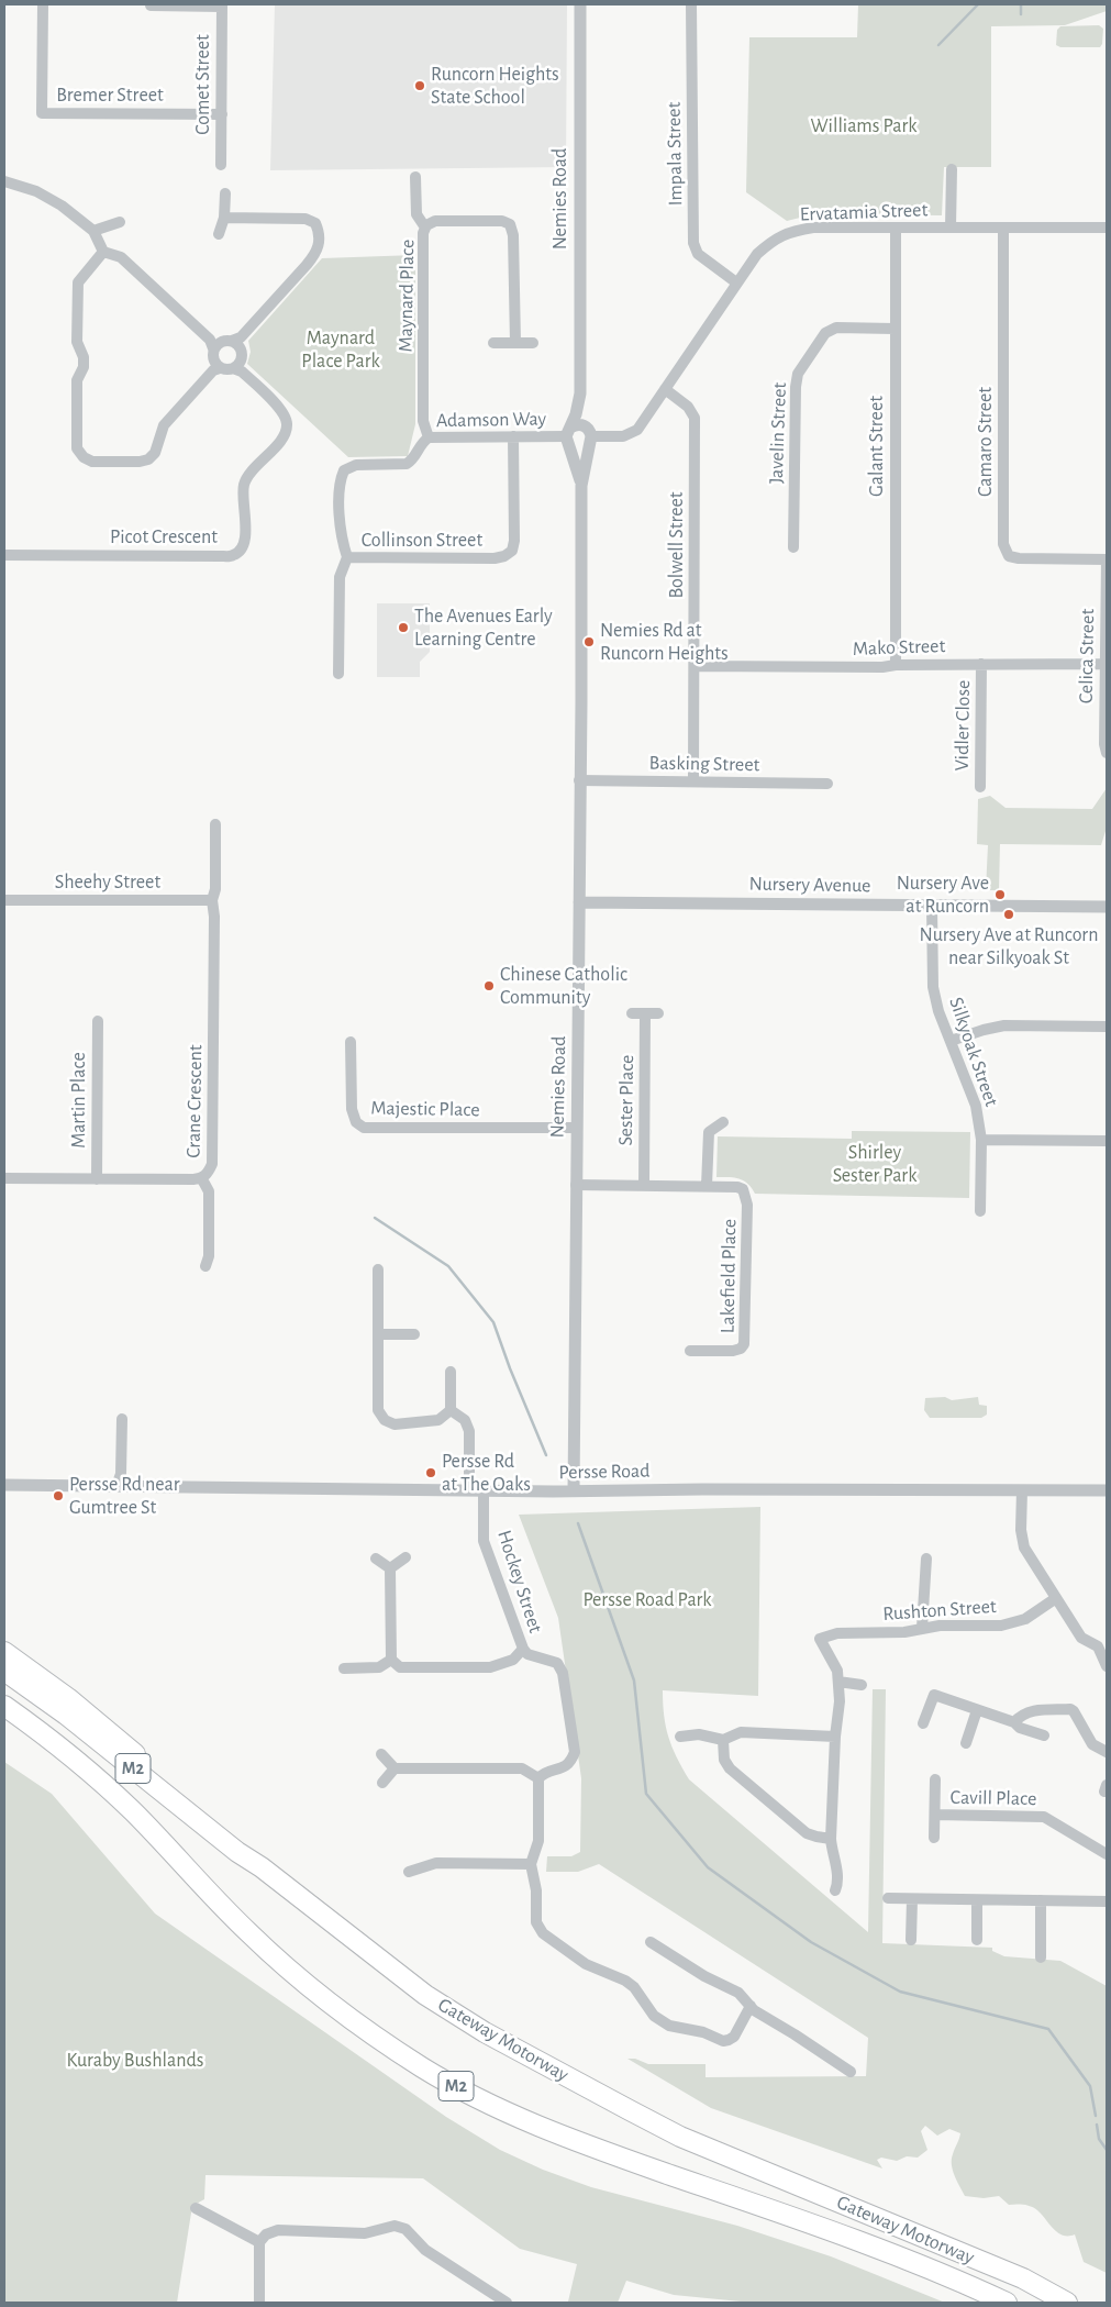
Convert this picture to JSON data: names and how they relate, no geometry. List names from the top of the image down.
{
  "streets": {
    "highway": ["M2", "Gateway Motorway"],
    "street": [
      "Comet Street",
      "Bremer Street",
      "Impala Street",
      "Nemies Road",
      "Ervatamia Street",
      "Maynard Place",
      "Adamson Way",
      "Javelin Street",
      "Camaro Street",
      "Galant Street",
      "Picot Crescent",
      "Collinson Street",
      "Bolwell Street",
      "Mako Street",
      "Celica Street",
      "Vidler Close",
      "Basking Street",
      "Sheehy Street",
      "Nursery Avenue",
      "Silkyoak Street",
      "Martin Place",
      "Sester Place",
      "Crane Crescent",
      "Majestic Place",
      "Lakefield Place",
      "Persse Road",
      "Hockey Street",
      "Rushton Street",
      "Cavill Place"
    ]
  },
  "crossings": [
    ["Comet Street", "Bremer Street"],
    ["Impala Street", "Ervatamia Street"],
    ["Nemies Road", "Ervatamia Street"],
    ["Nemies Road", "Adamson Way"],
    ["Nemies Road", "Basking Street"],
    ["Nemies Road", "Nursery Avenue"],
    ["Nemies Road", "Majestic Place"],
    ["Nemies Road", "Lakefield Place"],
    ["Nemies Road", "Persse Road"],
    ["Ervatamia Street", "Camaro Street"],
    ["Ervatamia Street", "Galant Street"],
    ["Ervatamia Street", "Bolwell Street"],
    ["Maynard Place", "Adamson Way"],
    ["Adamson Way", "Collinson Street"],
    ["Javelin Street", "Galant Street"],
    ["Camaro Street", "Celica Street"],
    ["Galant Street", "Mako Street"],
    ["Bolwell Street", "Mako Street"],
    ["Bolwell Street", "Basking Street"],
    ["Mako Street", "Celica Street"],
    ["Mako Street", "Vidler Close"],
    ["Sheehy Street", "Crane Crescent"],
    ["Nursery Avenue", "Silkyoak Street"],
    ["Martin Place", "Crane Crescent"],
    ["Sester Place", "Lakefield Place"],
    ["Persse Road", "Hockey Street"]
  ],
  "parks": [
    "Williams Park",
    "Maynard Place Park",
    "Shirley Sester Park",
    "Persse Road Park",
    "Kuraby Bushlands"
  ],
  "places": [
    "Runcorn Heights State School",
    "The Avenues Early Learning Centre",
    "Nemies Rd at Runcorn Heights",
    "Nursery Ave at Runcorn",
    "Nursery Ave at Runcorn near Silkyoak St",
    "Chinese Catholic Community",
    "Persse Rd at The Oaks",
    "Persse Rd near Gumtree St"
  ]
}
